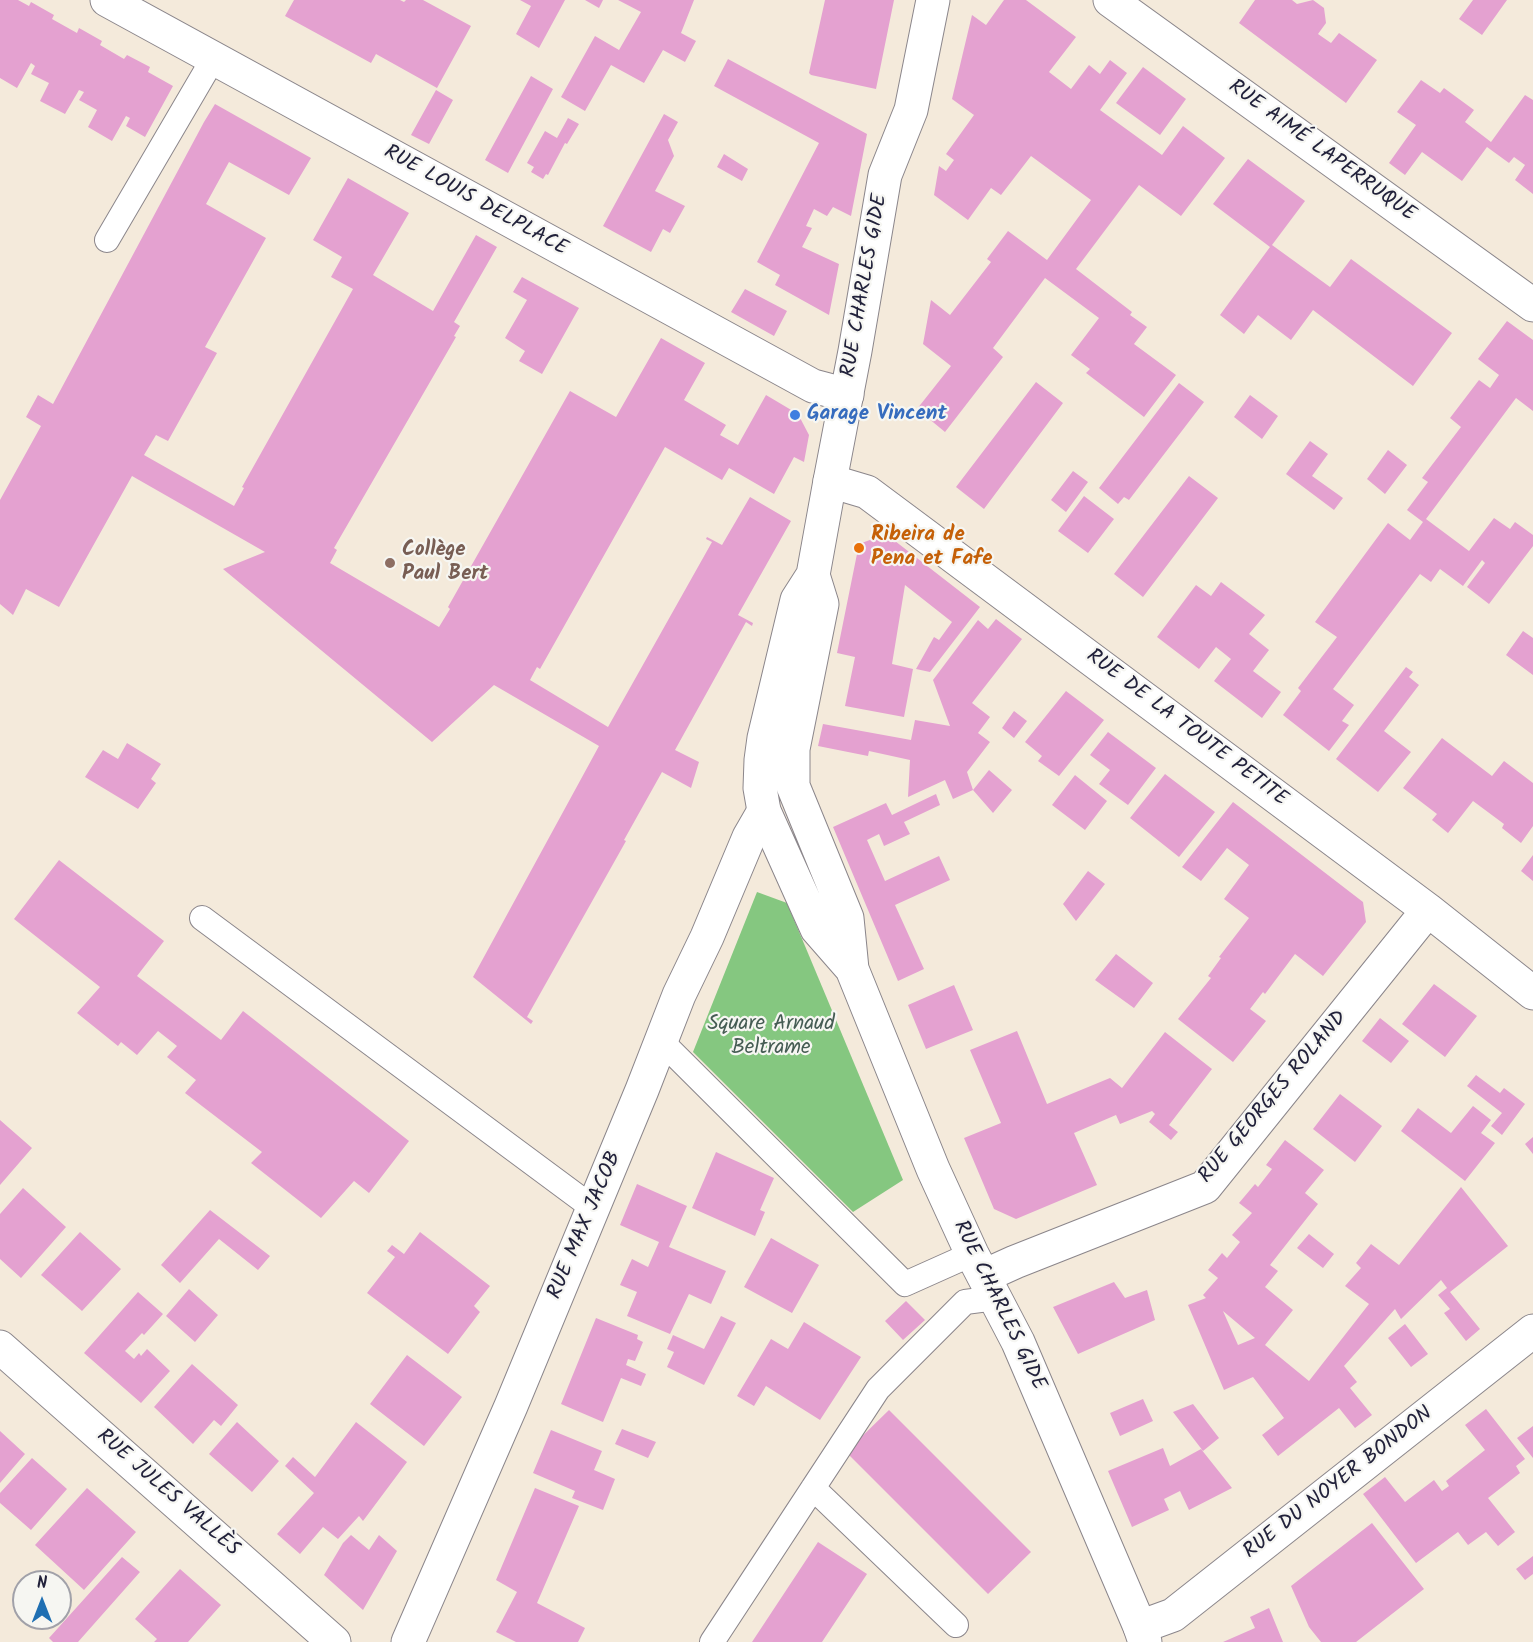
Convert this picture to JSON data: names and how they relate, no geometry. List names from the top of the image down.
{
  "streets": {
    "street": [
      "RUE AIMÉ LAPERRUQUE",
      "RUE LOUIS DELPLACE",
      "RUE CHARLES GIDE",
      "RUE DE LA TOUTE PETITE",
      "RUE GEORGES ROLAND",
      "RUE MAX JACOB",
      "RUE DU NOYER BONDON",
      "RUE JULES VALLÈS"
    ]
  },
  "crossings": [
    ["RUE LOUIS DELPLACE", "RUE CHARLES GIDE"],
    ["RUE CHARLES GIDE", "RUE DE LA TOUTE PETITE"],
    ["RUE CHARLES GIDE", "RUE GEORGES ROLAND"],
    ["RUE CHARLES GIDE", "RUE MAX JACOB"],
    ["RUE CHARLES GIDE", "RUE DU NOYER BONDON"],
    ["RUE DE LA TOUTE PETITE", "RUE GEORGES ROLAND"]
  ],
  "parks": ["Square Arnaud Beltrame"],
  "places": ["Garage Vincent", "Ribeira de Pena et Fafe", "Collège Paul Bert"],
  "north": "top"
}
